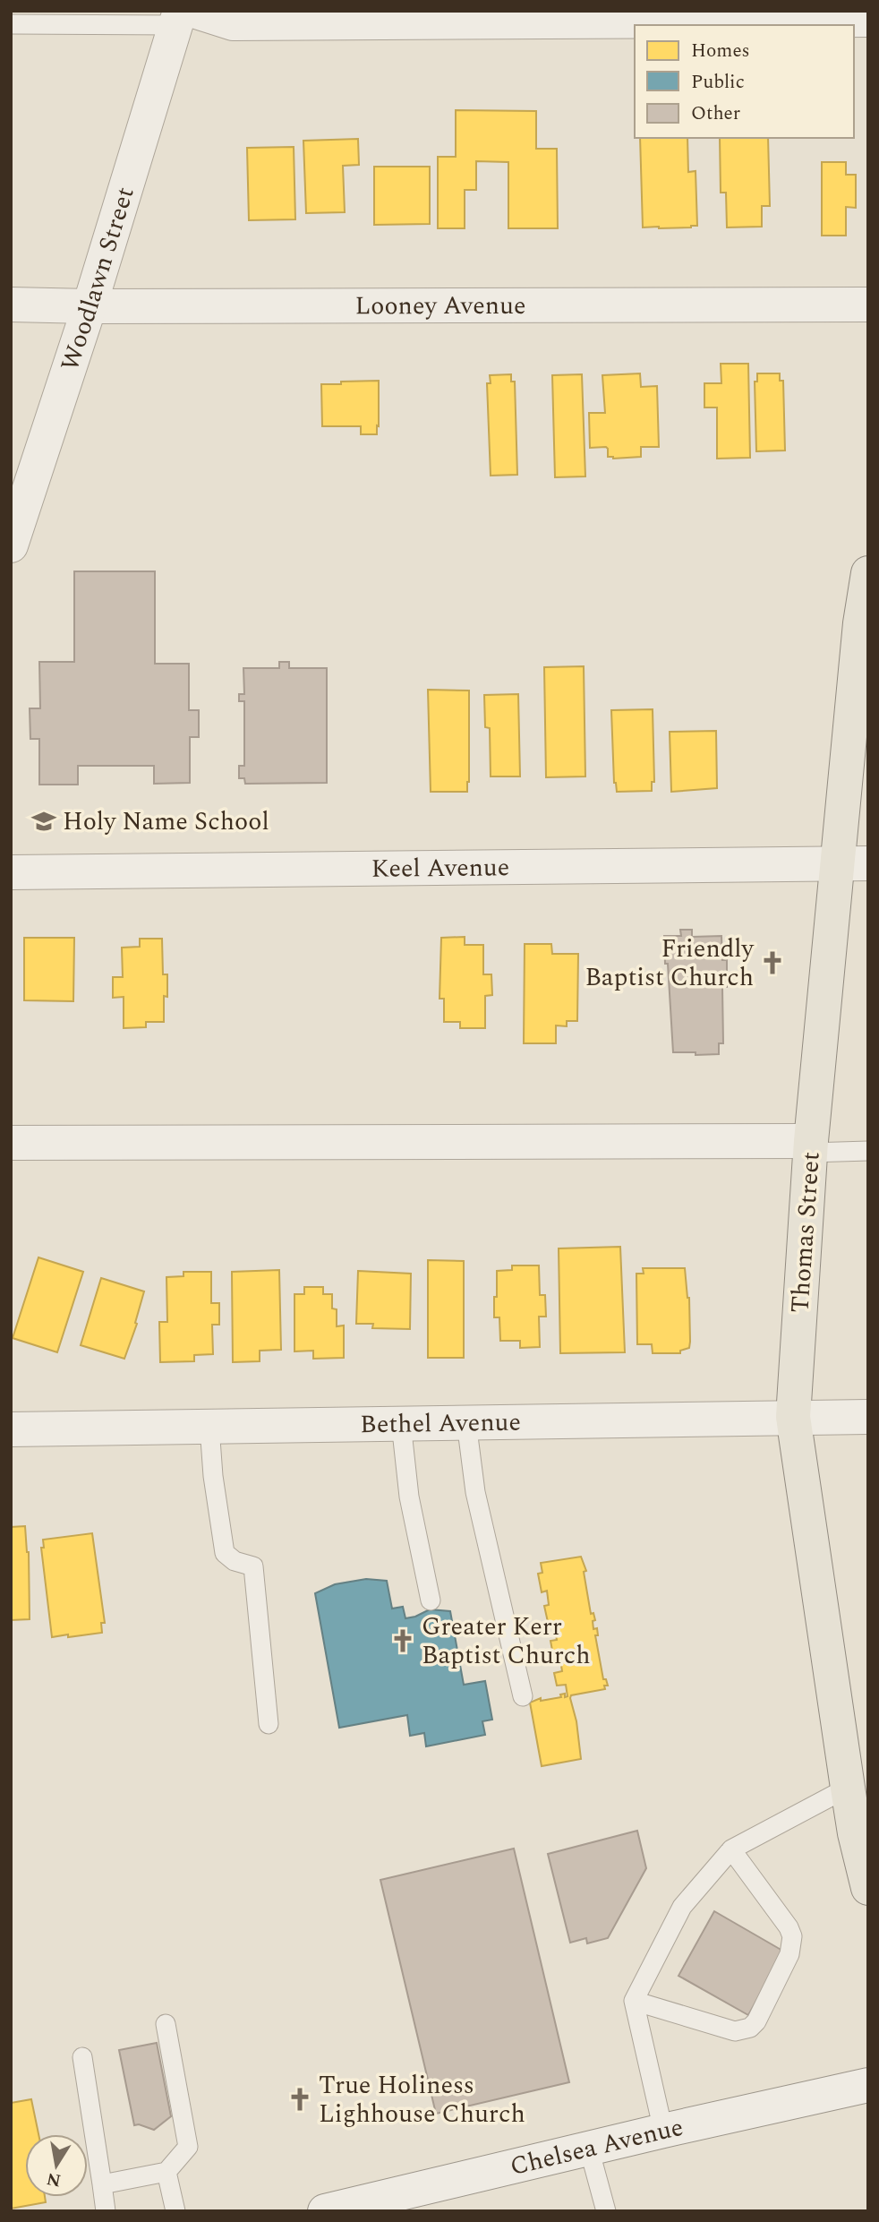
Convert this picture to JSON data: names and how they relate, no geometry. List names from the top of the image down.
{
  "streets": {
    "main road": ["Thomas Street"],
    "street": [
      "Woodlawn Street",
      "Looney Avenue",
      "Keel Avenue",
      "Bethel Avenue",
      "Chelsea Avenue"
    ]
  },
  "crossings": [
    ["Woodlawn Street", "Looney Avenue"],
    ["Keel Avenue", "Thomas Street"],
    ["Thomas Street", "Bethel Avenue"]
  ],
  "places": {
    "school or university": ["Holy Name School"],
    "church": ["Friendly Baptist Church", "Greater Kerr Baptist Church", "True Holiness Lighhouse Church"]
  },
  "legend": ["Homes", "Public", "Other"],
  "north": "bottom"
}
